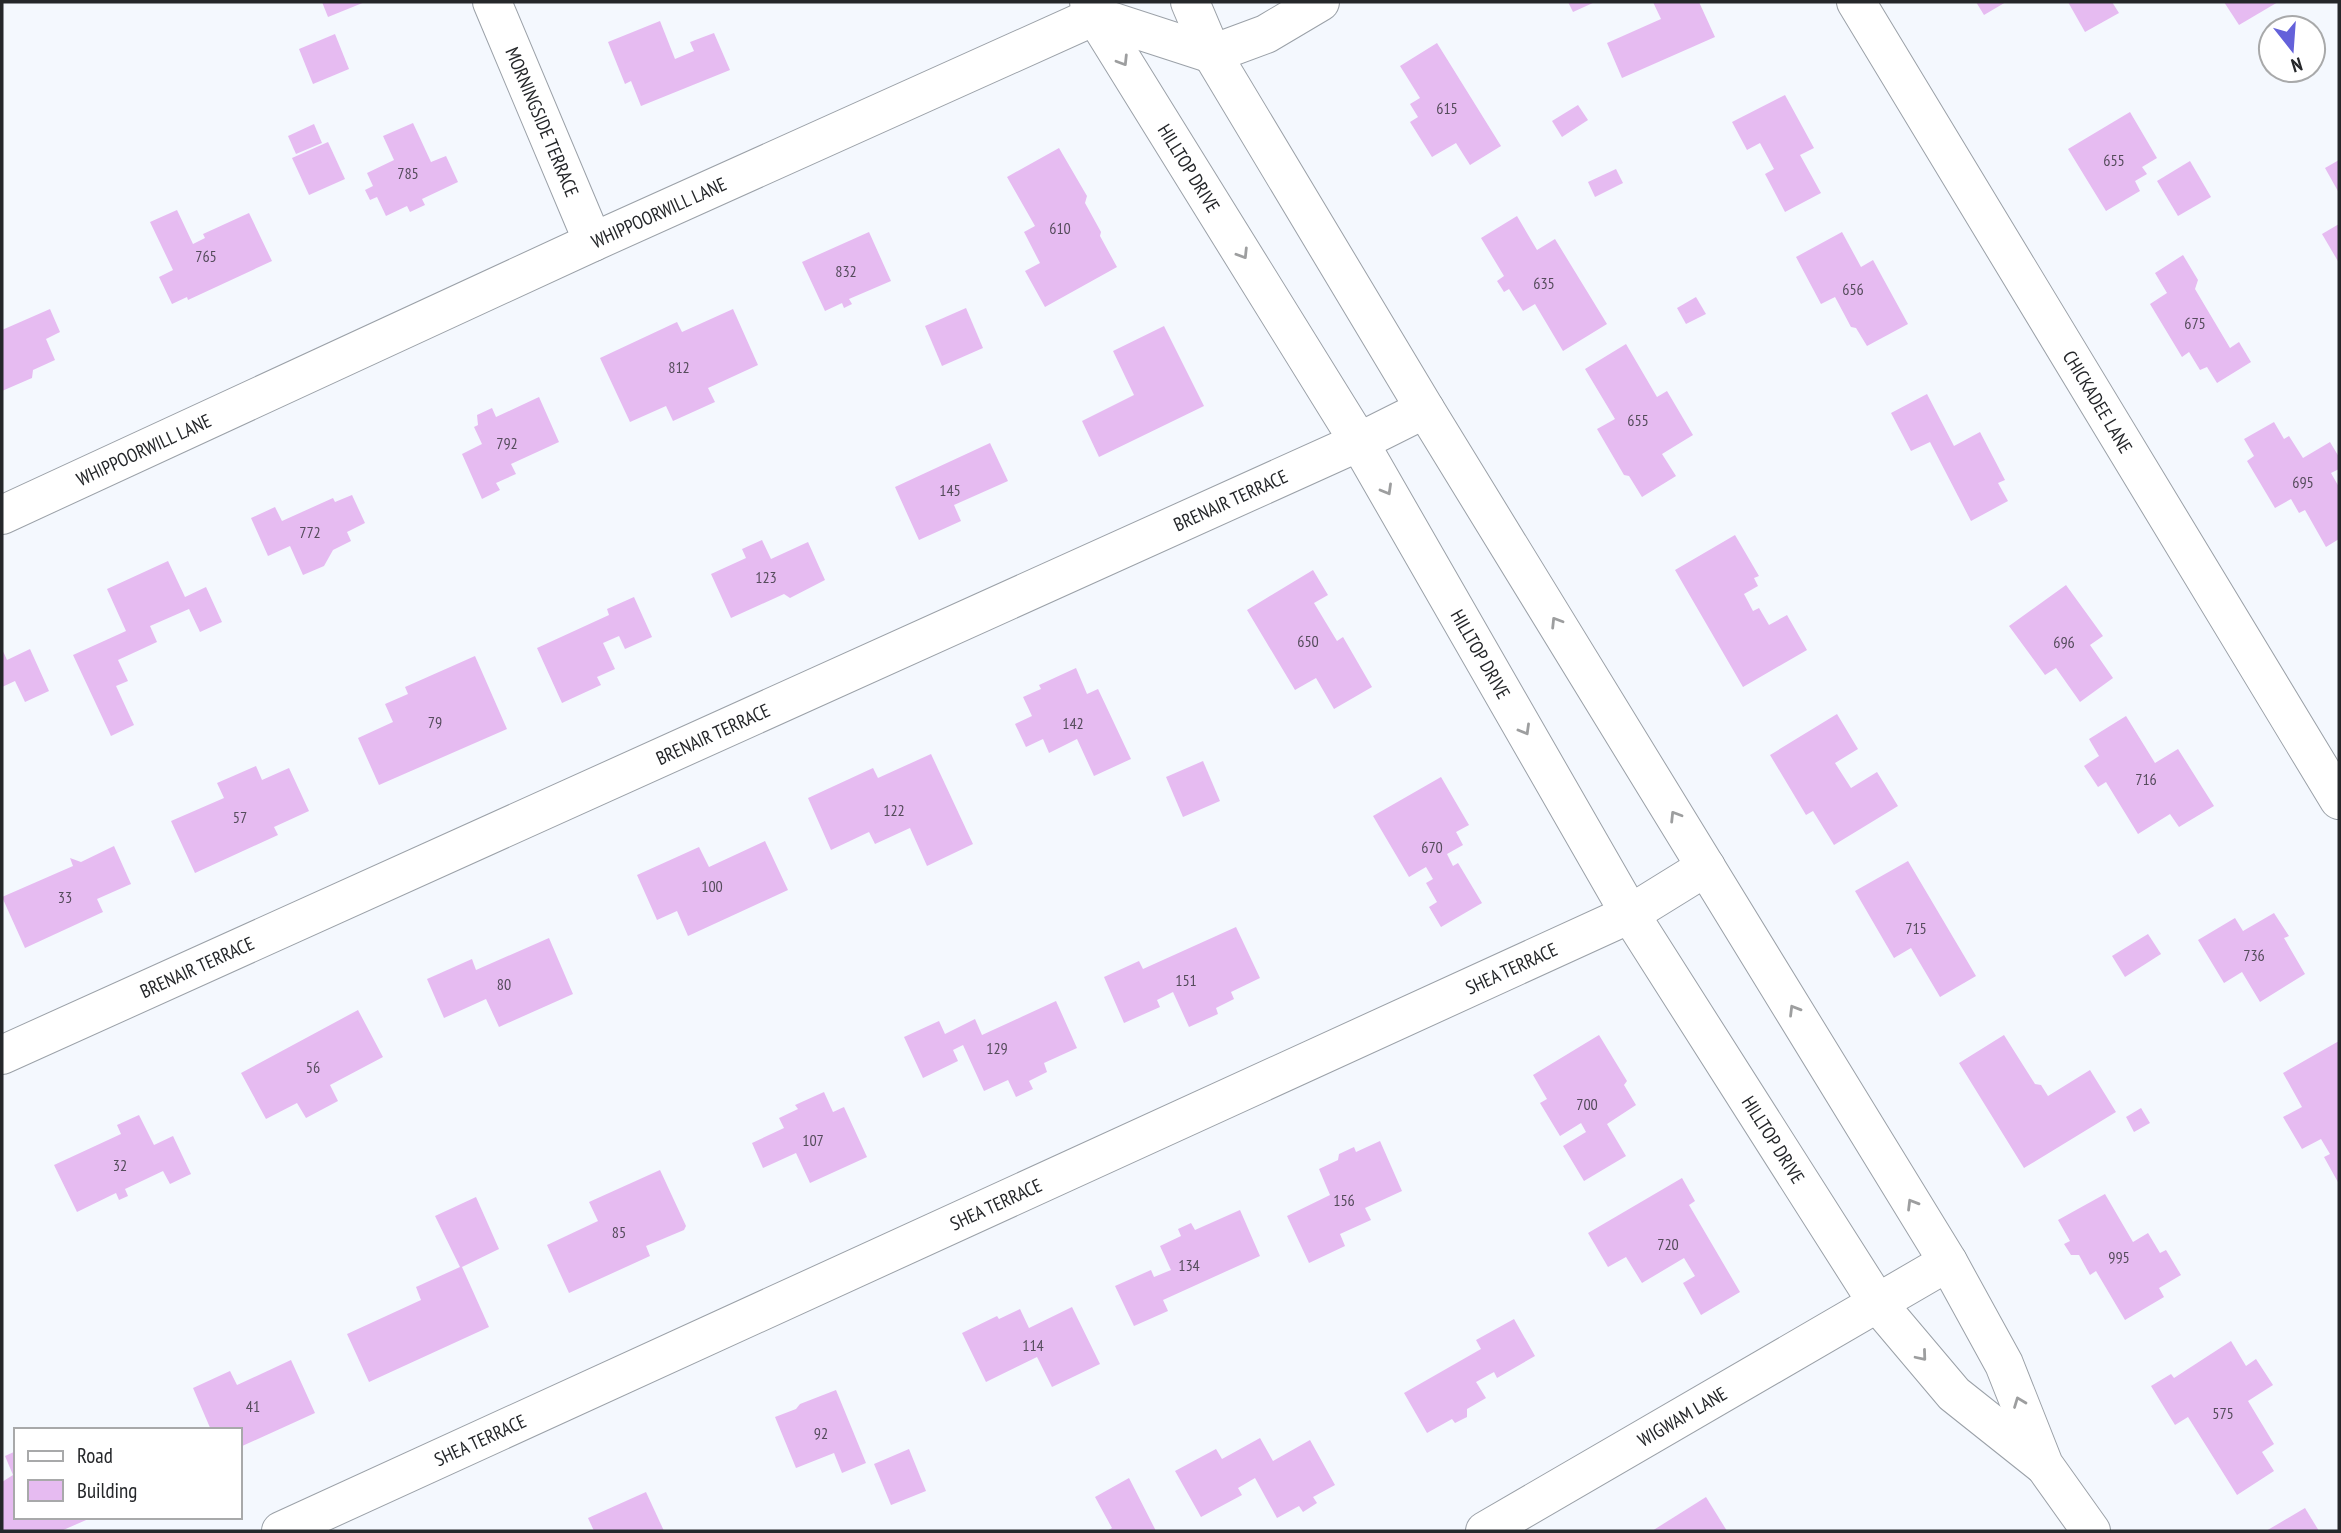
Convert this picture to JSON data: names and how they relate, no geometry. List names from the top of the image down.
{
  "streets": {
    "street": [
      "MORNINGSIDE TERRACE",
      "HILLTOP DRIVE",
      "WHIPPOORWILL LANE",
      "CHICKADEE LANE",
      "BRENAIR TERRACE",
      "SHEA TERRACE",
      "WIGWAM LANE"
    ]
  },
  "crossings": [
    ["MORNINGSIDE TERRACE", "WHIPPOORWILL LANE"],
    ["HILLTOP DRIVE", "WHIPPOORWILL LANE"],
    ["HILLTOP DRIVE", "BRENAIR TERRACE"],
    ["HILLTOP DRIVE", "SHEA TERRACE"],
    ["HILLTOP DRIVE", "WIGWAM LANE"]
  ],
  "house_numbers": [
    "615",
    "655",
    "785",
    "610",
    "765",
    "832",
    "635",
    "656",
    "675",
    "812",
    "655",
    "792",
    "695",
    "145",
    "772",
    "123",
    "650",
    "696",
    "79",
    "142",
    "716",
    "122",
    "57",
    "670",
    "100",
    "33",
    "715",
    "736",
    "151",
    "80",
    "129",
    "56",
    "700",
    "107",
    "32",
    "156",
    "85",
    "720",
    "995",
    "134",
    "114",
    "41",
    "575",
    "92"
  ],
  "legend": ["Road", "Building"],
  "north": "bottom"
}
